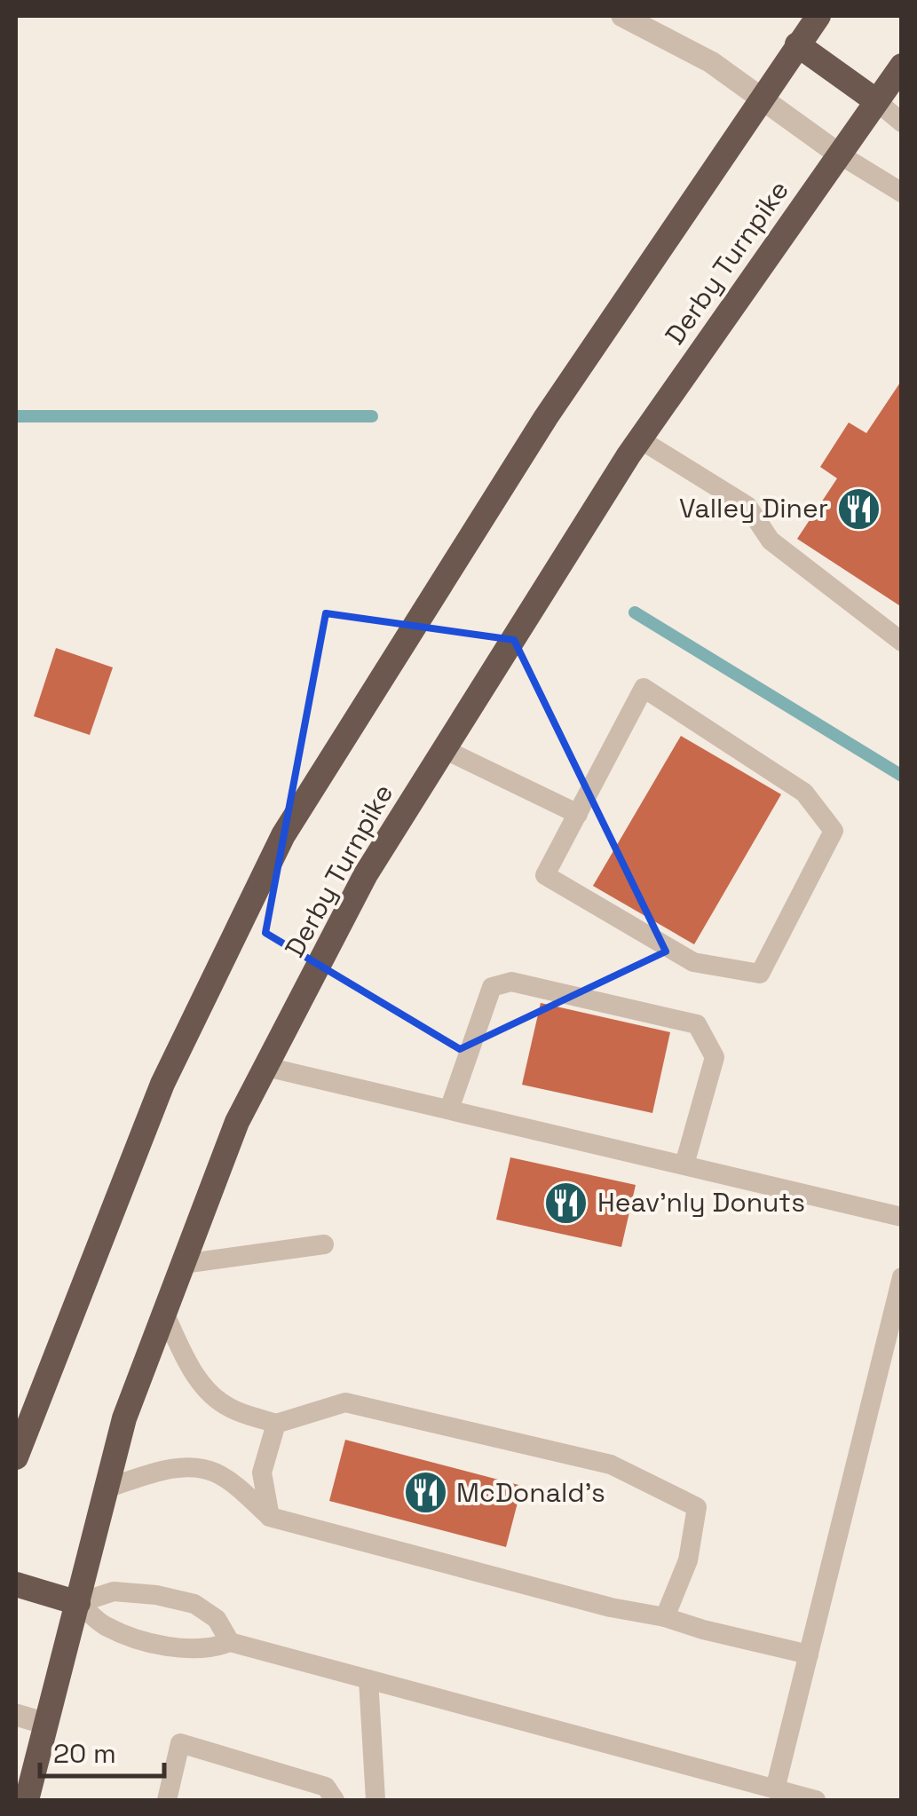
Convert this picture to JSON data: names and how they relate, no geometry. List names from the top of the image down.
{
  "streets": {
    "highway": ["Derby Turnpike"]
  },
  "places": {
    "restaurant": ["Valley Diner", "Heav'nly Donuts", "McDonald's"]
  },
  "scale_bar": "20 m"
}
